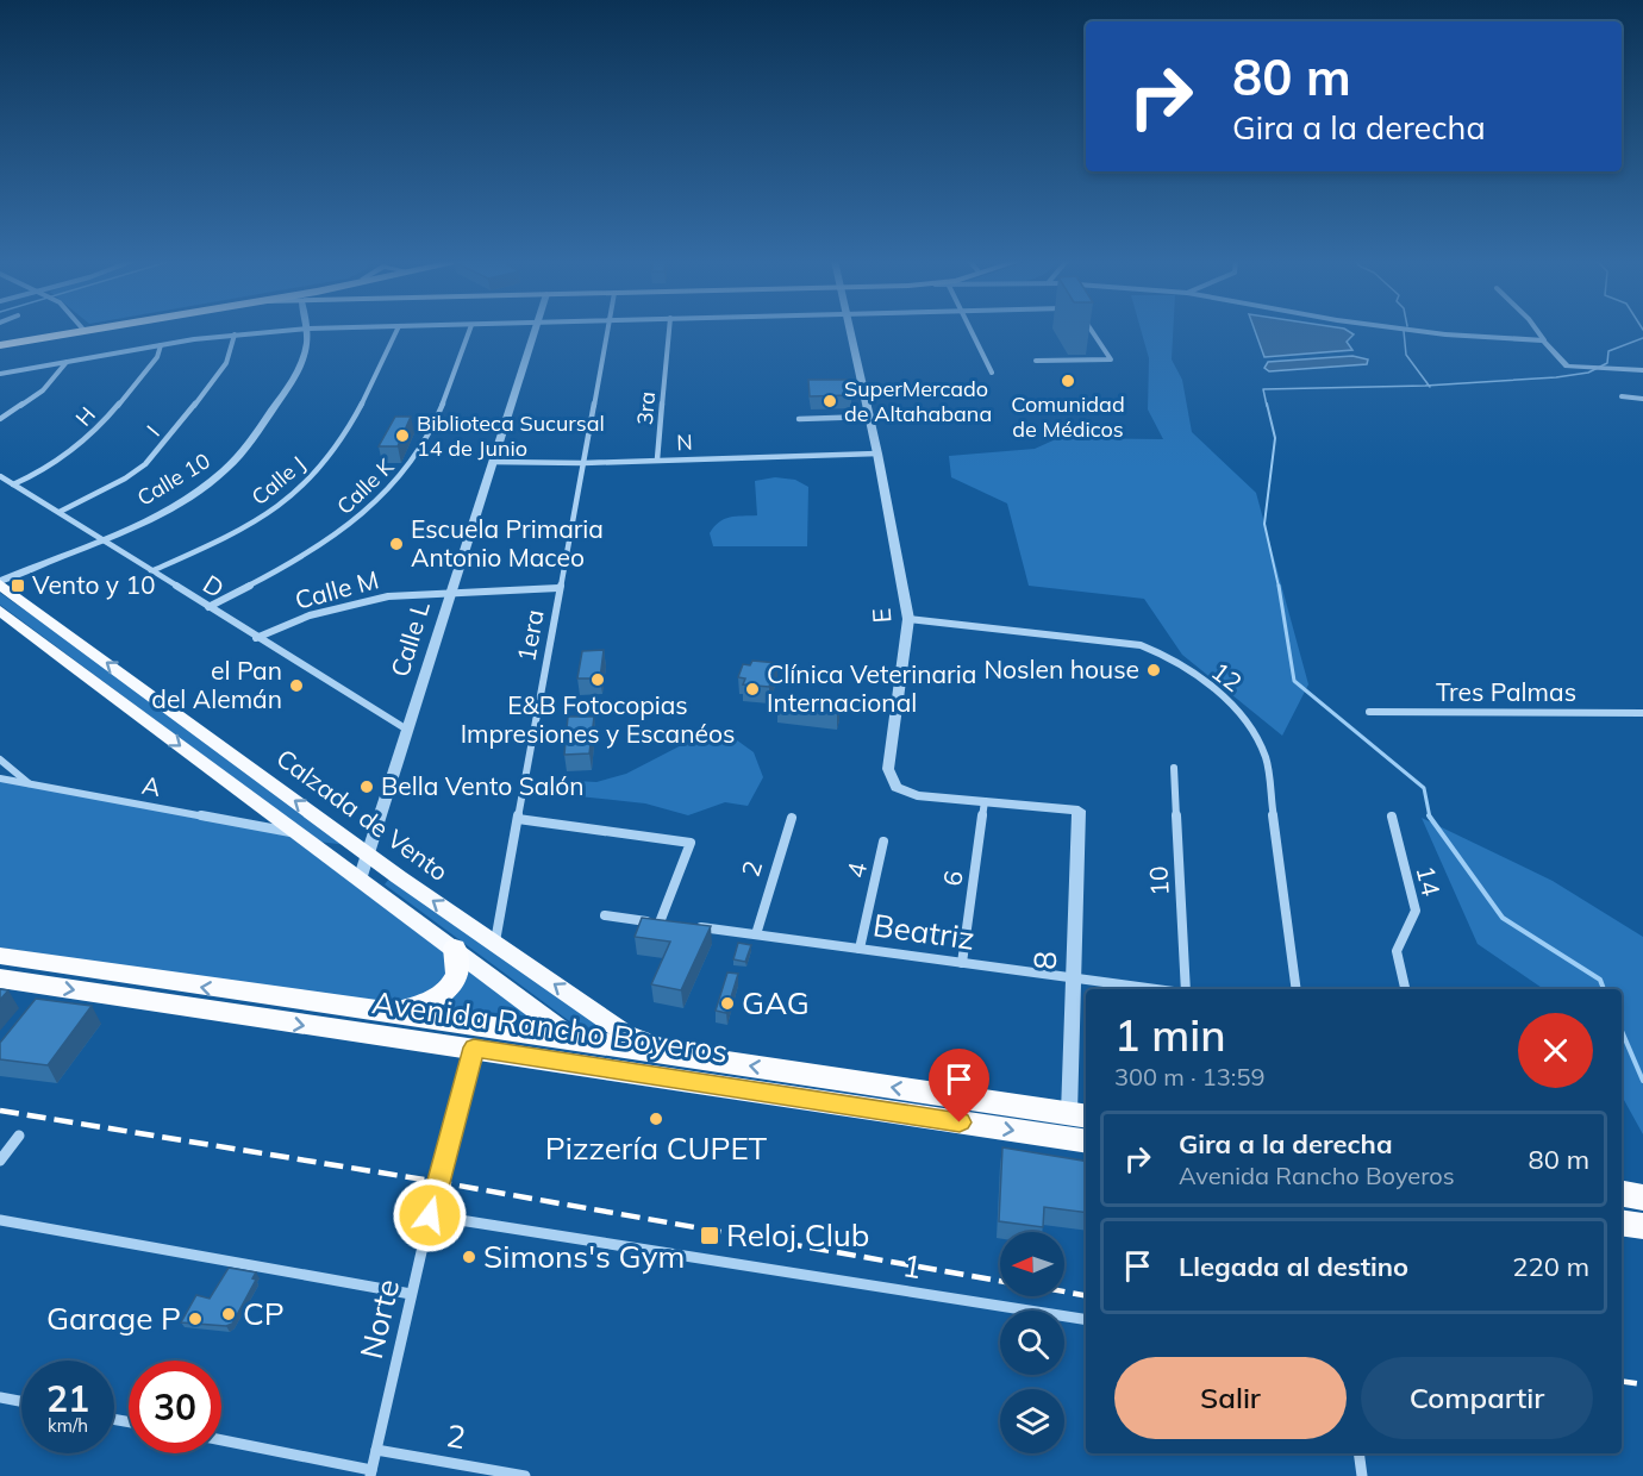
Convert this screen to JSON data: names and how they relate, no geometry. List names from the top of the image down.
{
  "streets": {
    "highway": ["Avenida Rancho Boyeros"],
    "main road": ["Calzada de Vento"],
    "street": [
      "3ra",
      "H",
      "I",
      "N",
      "Calle 10",
      "Calle J",
      "Calle K",
      "D",
      "Calle M",
      "E",
      "1era",
      "Calle L",
      "12",
      "Tres Palmas",
      "A",
      "2",
      "4",
      "6",
      "10",
      "14",
      "Beatriz",
      "8",
      "1",
      "Norte"
    ]
  },
  "crossings": [
    ["3ra", "N"],
    ["H", "D"],
    ["I", "D"],
    ["N", "E"],
    ["N", "1era"],
    ["N", "Calle L"],
    ["Calle 10", "D"],
    ["Calle 10", "Calzada de Vento"],
    ["Calle J", "D"],
    ["Calle K", "D"],
    ["D", "Calle M"],
    ["D", "Calle L"],
    ["Calle M", "1era"],
    ["Calle M", "Calle L"],
    ["E", "12"],
    ["E", "6"],
    ["E", "8"],
    ["1era", "Calzada de Vento"],
    ["Calle L", "Calzada de Vento"],
    ["A", "Calzada de Vento"],
    ["Calzada de Vento", "Avenida Rancho Boyeros"],
    ["2", "Beatriz"],
    ["2", "Norte"],
    ["4", "Beatriz"],
    ["6", "Beatriz"],
    ["Beatriz", "8"],
    ["8", "Avenida Rancho Boyeros"],
    ["Avenida Rancho Boyeros", "Norte"],
    ["1", "Norte"]
  ],
  "places": {
    "other": [
      "Comunidad de Médicos",
      "SuperMercado de Altahabana",
      "Biblioteca Sucursal 14 de Junio",
      "Escuela Primaria Antonio Maceo",
      "Noslen house",
      "E&B Fotocopias Impresiones y Escanéos",
      "el Pan del Alemán",
      "Clínica Veterinaria Internacional",
      "Bella Vento Salón",
      "GAG",
      "Pizzería CUPET",
      "Simons's Gym",
      "CP",
      "Garage P"
    ],
    "transit": ["Vento y 10", "Reloj Club"]
  },
  "north": "left",
  "page": {
    "turn": ["80 m", "Gira a la derecha"],
    "heading": ["1 min", "300 m · 13:59"],
    "list": [
      {
        "name": "Gira a la derecha",
        "note": "Avenida Rancho Boyeros",
        "value": "80 m"
      },
      {
        "name": "Llegada al destino",
        "value": "220 m"
      }
    ],
    "buttons": ["Salir", "Compartir"],
    "speed": "21 km/h",
    "limit": "30"
  }
}
